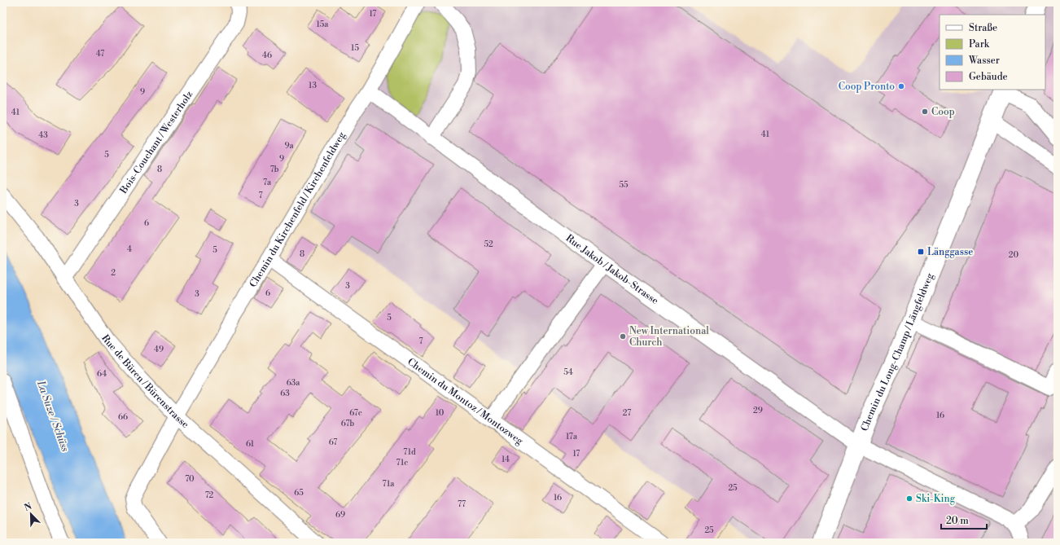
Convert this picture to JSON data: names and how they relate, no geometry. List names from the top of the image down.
{
  "streets": {
    "main road": ["Chemin du Long-Champ / Längfeldweg"],
    "street": [
      "Bois-Couchant / Westerholz",
      "Chemin du Kirchenfeld / Kirchenfeldweg",
      "Rue Jakob / Jakob-Strasse",
      "Rue de Büren / Bürenstrasse",
      "Chemin du Montoz / Montozweg"
    ]
  },
  "crossings": [
    ["Bois-Couchant / Westerholz", "Rue de Büren / Bürenstrasse"],
    ["Chemin du Kirchenfeld / Kirchenfeldweg", "Rue Jakob / Jakob-Strasse"],
    ["Chemin du Kirchenfeld / Kirchenfeldweg", "Rue de Büren / Bürenstrasse"],
    ["Chemin du Kirchenfeld / Kirchenfeldweg", "Chemin du Montoz / Montozweg"],
    ["Rue Jakob / Jakob-Strasse", "Chemin du Long-Champ / Längfeldweg"]
  ],
  "water": ["La Suze / Schüss"],
  "places": {
    "other": [
      "Coop Pronto",
      "Coop",
      "New International Church",
      "Ski-King"
    ],
    "transit": ["Länggasse"]
  },
  "house_numbers": [
    "17",
    "15a",
    "15",
    "47",
    "46",
    "13",
    "9",
    "41",
    "41",
    "43",
    "9a",
    "5",
    "9",
    "8",
    "7b",
    "7a",
    "55",
    "7",
    "3",
    "6",
    "52",
    "4",
    "5",
    "8",
    "20",
    "2",
    "3",
    "6",
    "3",
    "5",
    "7",
    "49",
    "54",
    "64",
    "63a",
    "63",
    "29",
    "67c",
    "10",
    "27",
    "16",
    "66",
    "67b",
    "17a",
    "67",
    "61",
    "71d",
    "17",
    "14",
    "71c",
    "70",
    "71a",
    "25",
    "65",
    "72",
    "16",
    "77",
    "69",
    "25"
  ],
  "legend": [
    "Straße",
    "Park",
    "Wasser",
    "Gebäude"
  ],
  "scale_bar": "20 m",
  "north": "top left"
}
